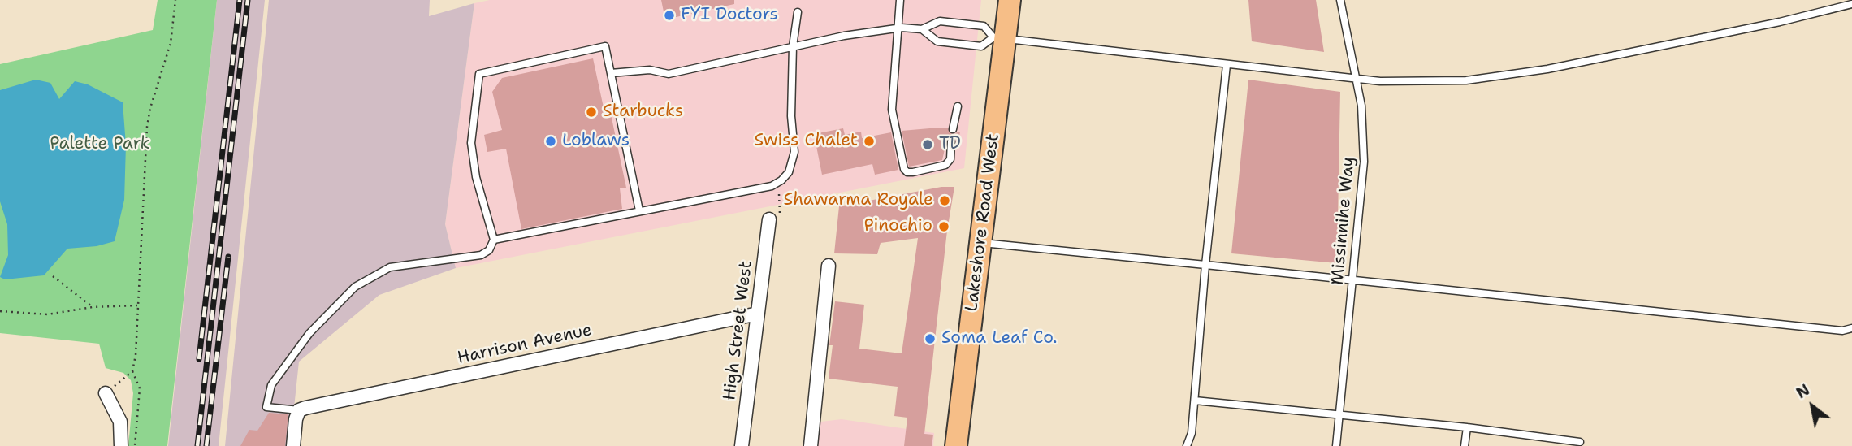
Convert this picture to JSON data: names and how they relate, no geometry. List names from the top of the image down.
{
  "streets": {
    "main road": ["Lakeshore Road West"],
    "street": ["High Street West", "Harrison Avenue"],
    "lane": ["Missinnihe Way"]
  },
  "crossings": [
    ["High Street West", "Harrison Avenue"]
  ],
  "parks": ["Palette Park"],
  "places": [
    "FYI Doctors",
    "Starbucks",
    "Loblaws",
    "Swiss Chalet",
    "TD",
    "Shawarma Royale",
    "Pinochio",
    "Soma Leaf Co."
  ],
  "north": "top left"
}
